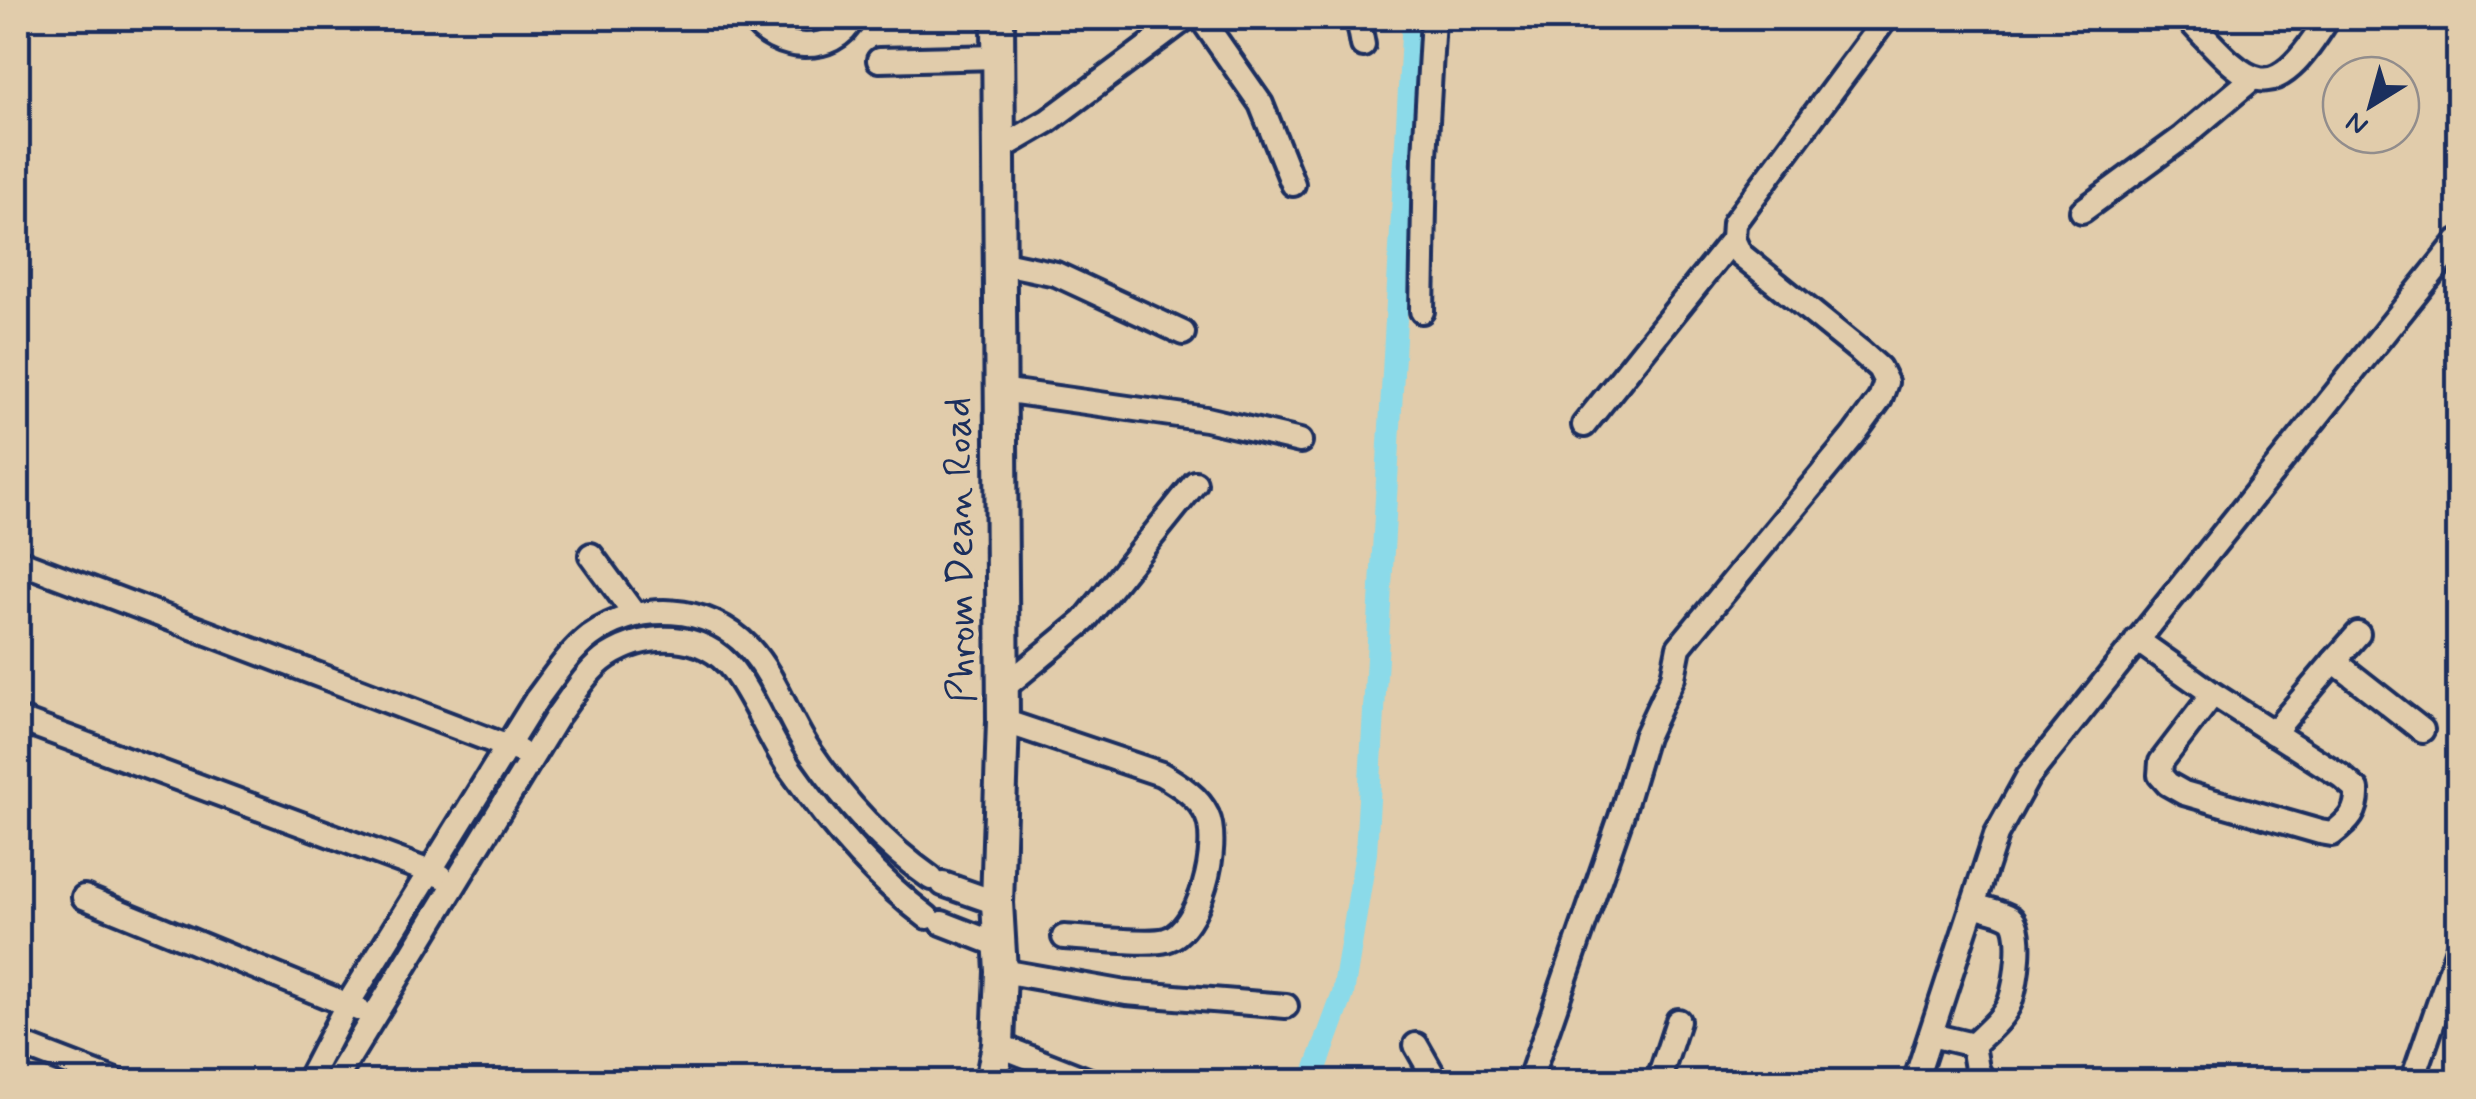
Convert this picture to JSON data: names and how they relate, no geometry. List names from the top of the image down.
{
  "streets": {
    "main road": ["Phrom Dean Road"]
  },
  "north": "bottom left"
}
